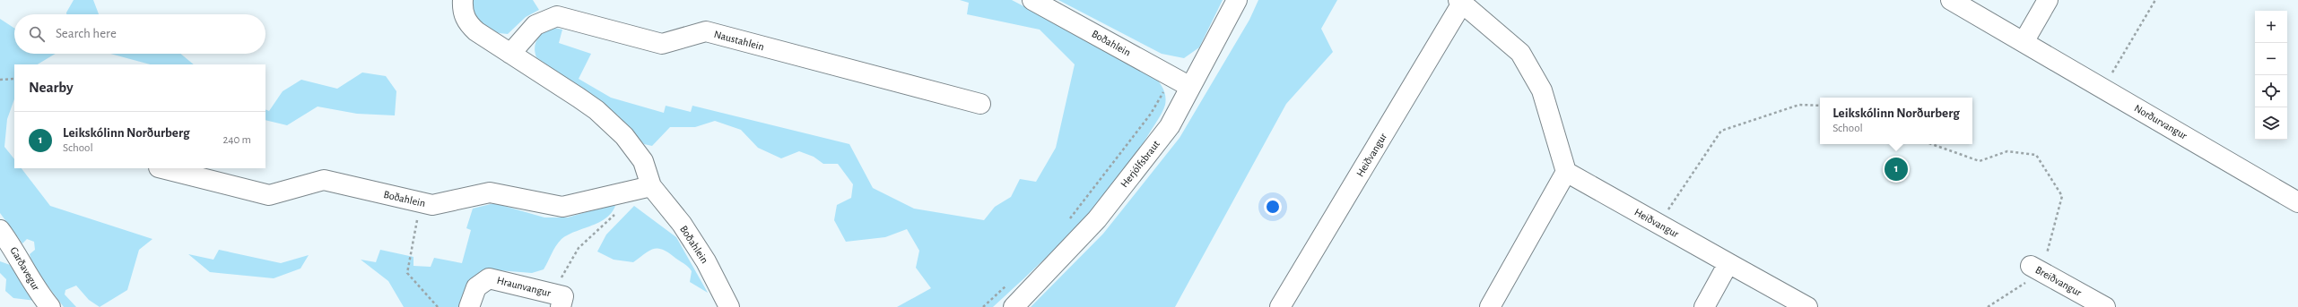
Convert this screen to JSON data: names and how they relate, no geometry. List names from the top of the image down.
{
  "streets": {
    "street": [
      "Naustahlein",
      "Boðahlein",
      "Norðurvangur",
      "Heiðvangur",
      "Herjólfsbraut",
      "Garðavegur",
      "Breiðvangur",
      "Hraunvangur"
    ]
  },
  "crossings": [
    ["Naustahlein", "Boðahlein"],
    ["Boðahlein", "Herjólfsbraut"]
  ],
  "page": {
    "map_buttons": ["+", "−"],
    "search": "Search here",
    "heading": "Nearby",
    "popup": ["Leikskólinn Norðurberg", "School"],
    "list": [
      {
        "mark": "1",
        "name": "Leikskólinn Norðurberg",
        "note": "School",
        "value": "240 m"
      }
    ],
    "pins": "1"
  }
}
